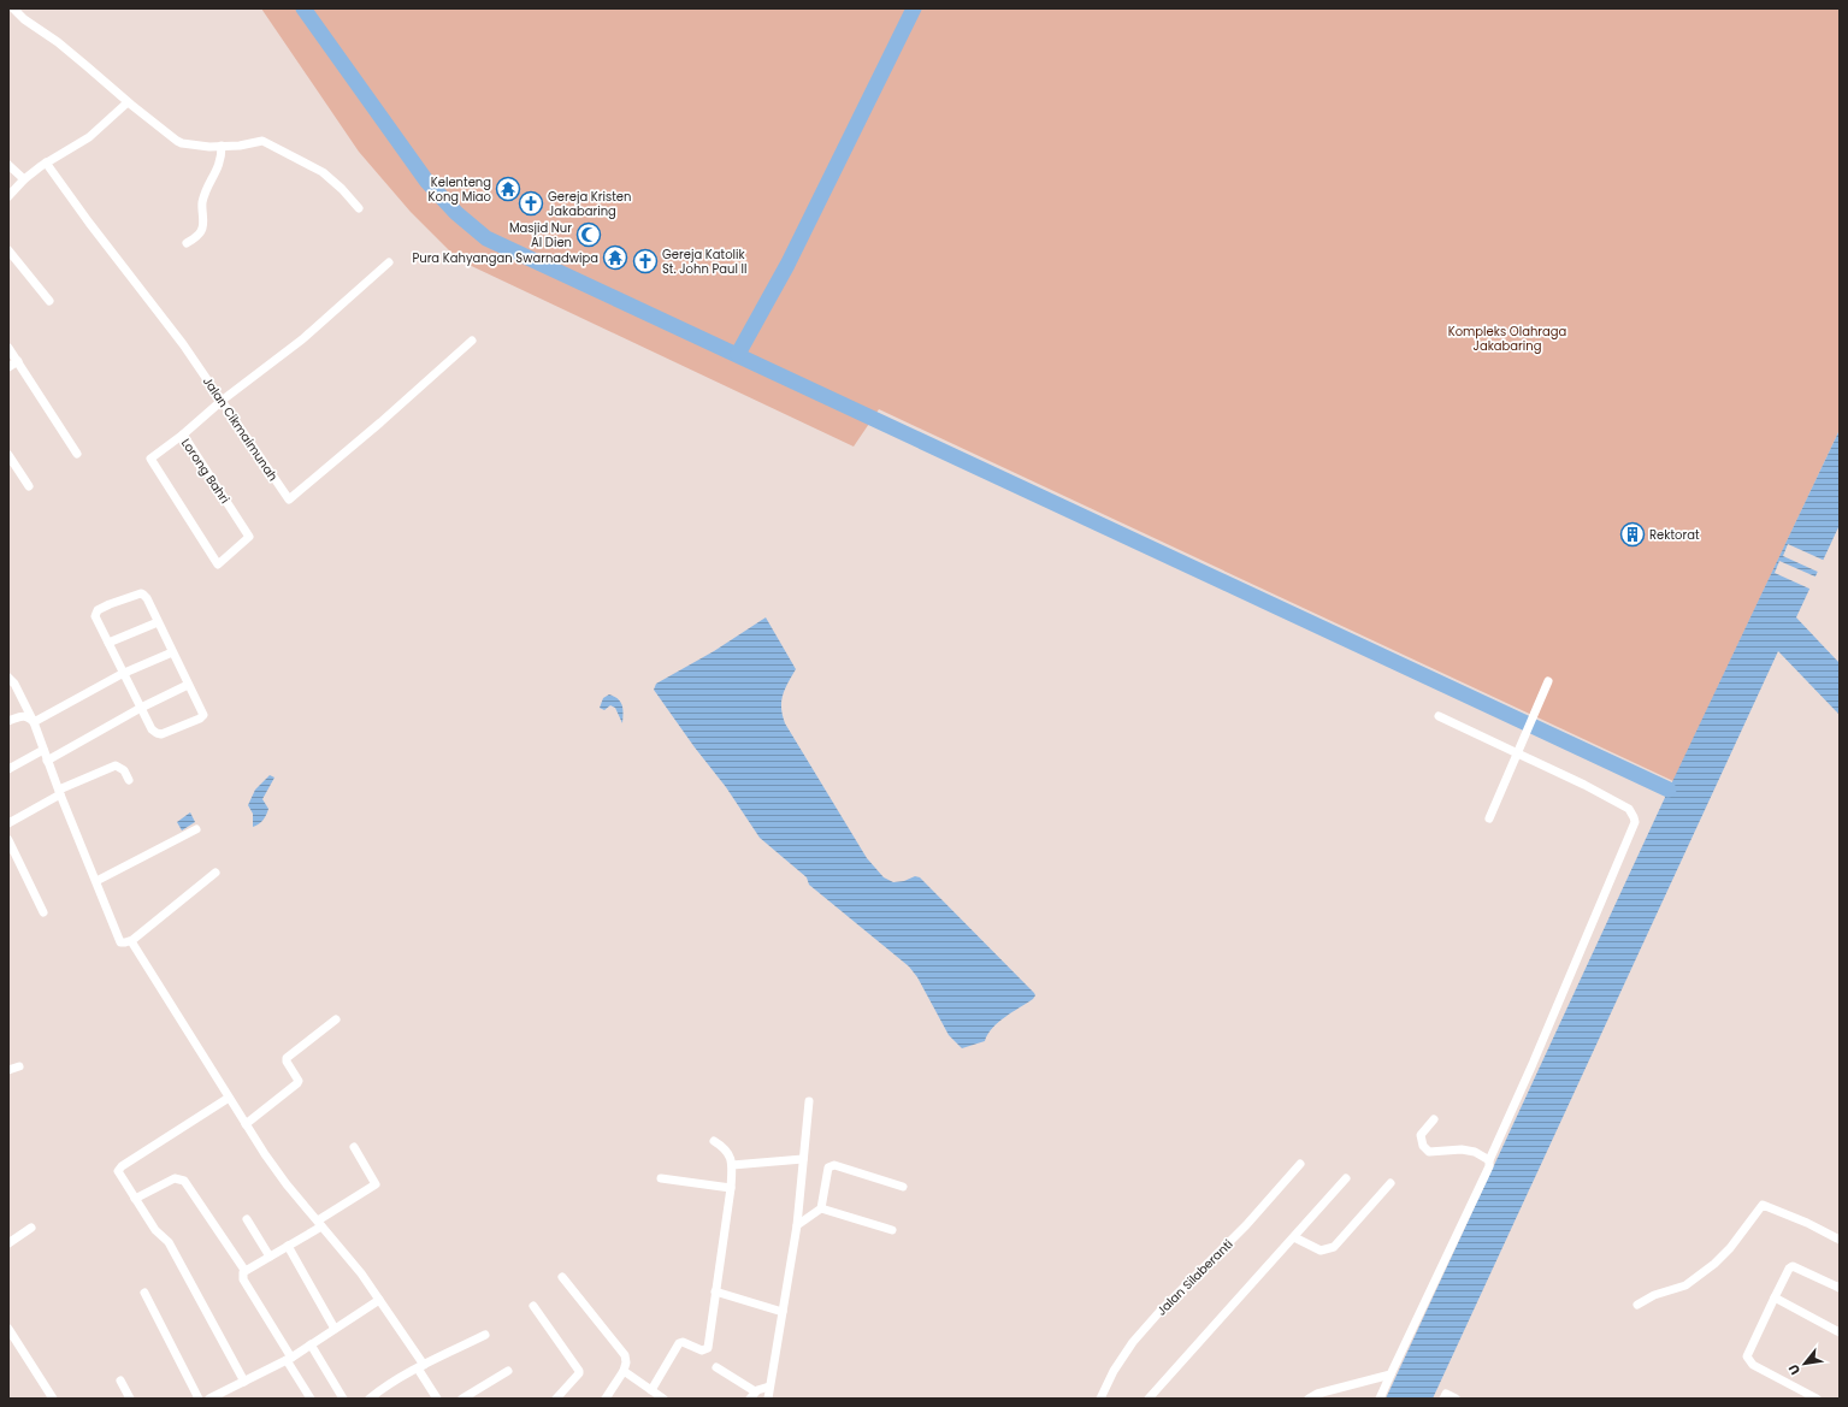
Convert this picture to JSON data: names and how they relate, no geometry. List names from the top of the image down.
{
  "streets": {
    "street": ["Jalan Cikmaimunah", "Lorong Bahri", "Jalan Silaberanti"]
  },
  "parks": ["Kompleks Olahraga Jakabaring"],
  "places": {
    "temple": ["Kelenteng Kong Miao", "Pura Kahyangan Swarnadwipa"],
    "church": ["Gereja Kristen Jakabaring", "Gereja Katolik St. John Paul II"],
    "mosque": ["Masjid Nur Al Dien"],
    "building": ["Rektorat"]
  },
  "north": "bottom left"
}
